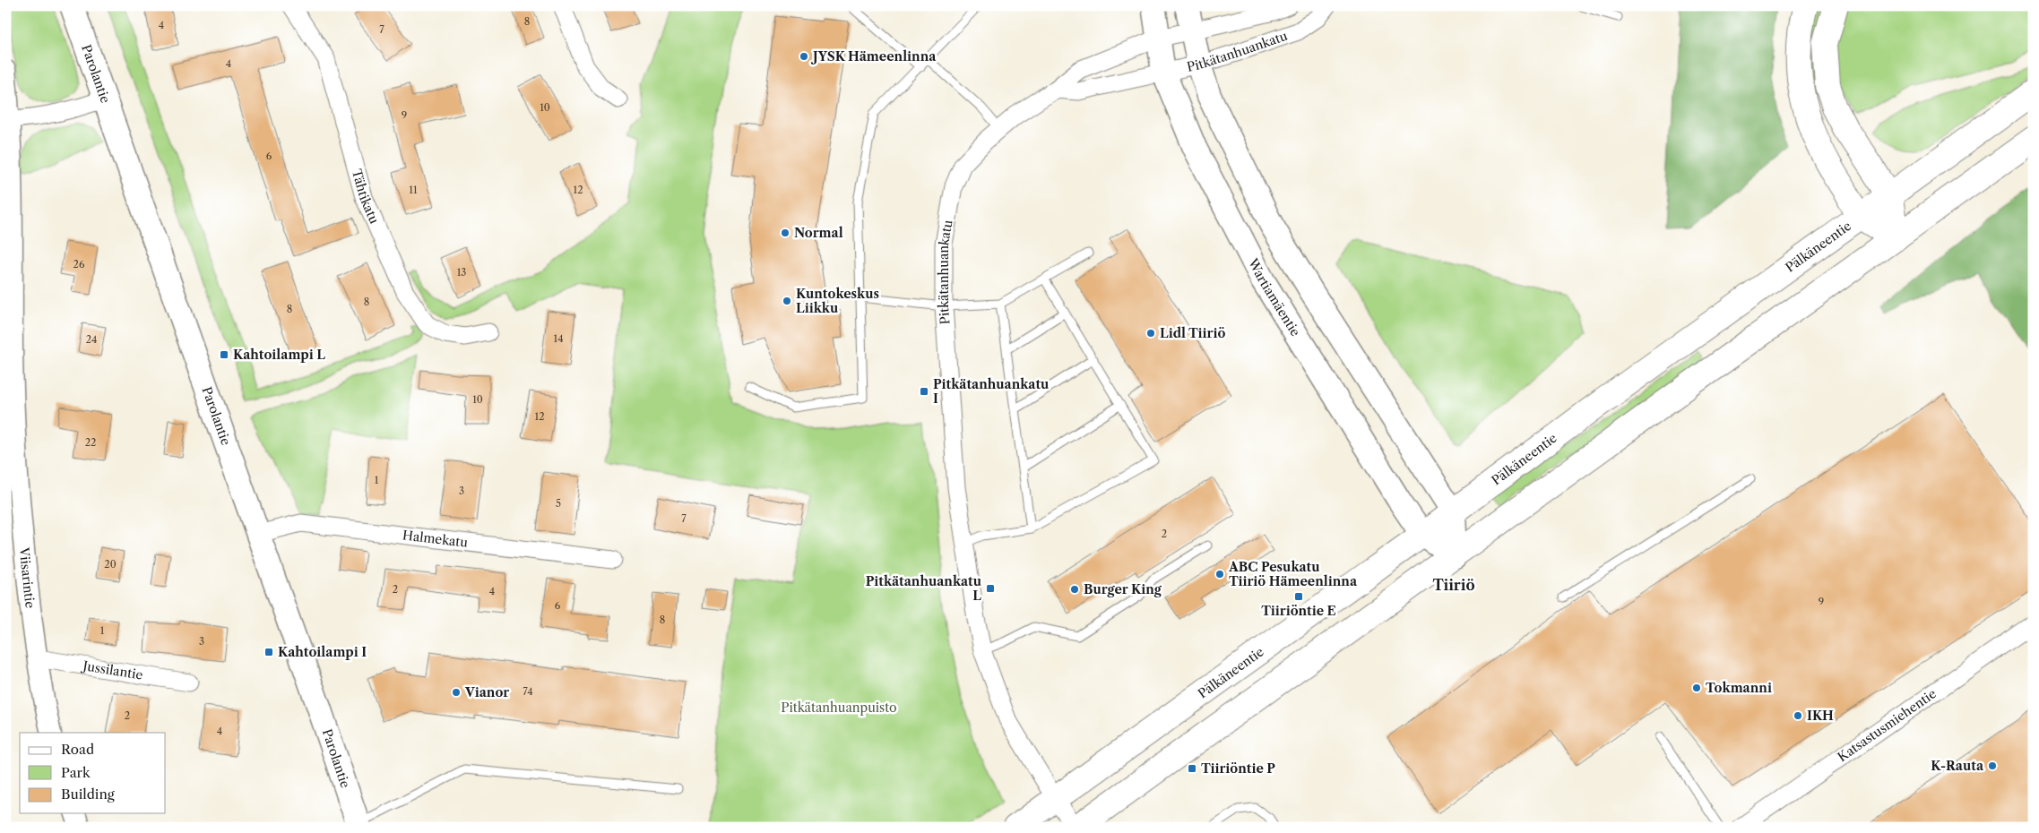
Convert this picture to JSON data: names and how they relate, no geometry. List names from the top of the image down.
{
  "streets": {
    "main road": ["Parolantie", "Pälkäneentie", "Wartiamäentie"],
    "street": [
      "Pitkätanhuankatu",
      "Tähtikatu",
      "Halmekatu",
      "Viisarintie",
      "Jussilantie",
      "Katsastusmiehentie"
    ]
  },
  "crossings": [
    ["Pitkätanhuankatu", "Pälkäneentie"],
    ["Pitkätanhuankatu", "Wartiamäentie"],
    ["Parolantie", "Halmekatu"],
    ["Pälkäneentie", "Wartiamäentie"],
    ["Viisarintie", "Jussilantie"]
  ],
  "districts": ["Tiiriö"],
  "parks": ["Pitkätanhuanpuisto"],
  "places": {
    "other": [
      "JYSK Hämeenlinna",
      "Normal",
      "Kuntokeskus Liikku",
      "Lidl Tiiriö",
      "ABC Pesukatu Tiiriö Hämeenlinna",
      "Burger King",
      "Tokmanni",
      "Vianor",
      "IKH",
      "K-Rauta"
    ],
    "transit": [
      "Kahtoilampi L",
      "Pitkätanhuankatu I",
      "Pitkätanhuankatu L",
      "Tiiriöntie E",
      "Kahtoilampi I",
      "Tiiriöntie P"
    ]
  },
  "house_numbers": [
    "8",
    "4",
    "7",
    "4",
    "10",
    "9",
    "6",
    "11",
    "12",
    "26",
    "13",
    "8",
    "8",
    "14",
    "24",
    "10",
    "12",
    "22",
    "1",
    "3",
    "5",
    "7",
    "2",
    "20",
    "2",
    "4",
    "9",
    "6",
    "8",
    "1",
    "3",
    "74",
    "2",
    "4"
  ],
  "legend": ["Road", "Park", "Building"]
}
